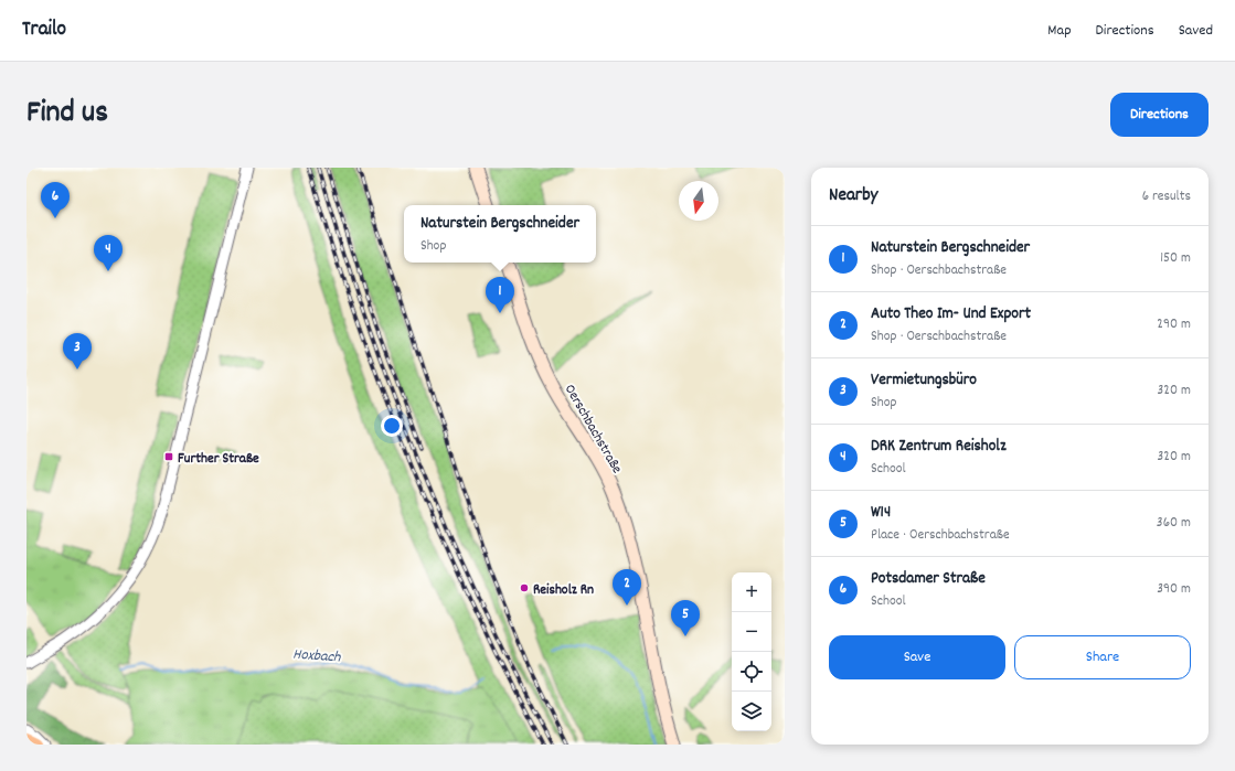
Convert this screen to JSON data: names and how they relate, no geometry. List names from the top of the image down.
{
  "streets": {
    "main road": ["Oerschbachstraße"]
  },
  "water": ["Hoxbach"],
  "places": {
    "transit": ["Further Straße"],
    "other": ["Reisholz Rn"]
  },
  "north": "bottom",
  "page": {
    "header": "Trailo",
    "nav": ["Map", "Directions", "Saved"],
    "title": "Find us",
    "buttons": [
      "Directions",
      ["Save", "Share"]
    ],
    "heading": ["Nearby", "6 results"],
    "pins": [
      "6",
      "4",
      "1",
      "3",
      "2",
      "5"
    ],
    "popup": ["Naturstein Bergschneider", "Shop"],
    "list": [
      {
        "mark": "1",
        "name": "Naturstein Bergschneider",
        "note": "Shop · Oerschbachstraße",
        "value": "150 m"
      },
      {
        "mark": "2",
        "name": "Auto Theo Im- Und Export",
        "note": "Shop · Oerschbachstraße",
        "value": "290 m"
      },
      {
        "mark": "3",
        "name": "Vermietungsbüro",
        "note": "Shop",
        "value": "320 m"
      },
      {
        "mark": "4",
        "name": "DRK Zentrum Reisholz",
        "note": "School",
        "value": "320 m"
      },
      {
        "mark": "5",
        "name": "W14",
        "note": "Place · Oerschbachstraße",
        "value": "360 m"
      },
      {
        "mark": "6",
        "name": "Potsdamer Straße",
        "note": "School",
        "value": "390 m"
      }
    ],
    "map_buttons": ["+", "−"]
  }
}
